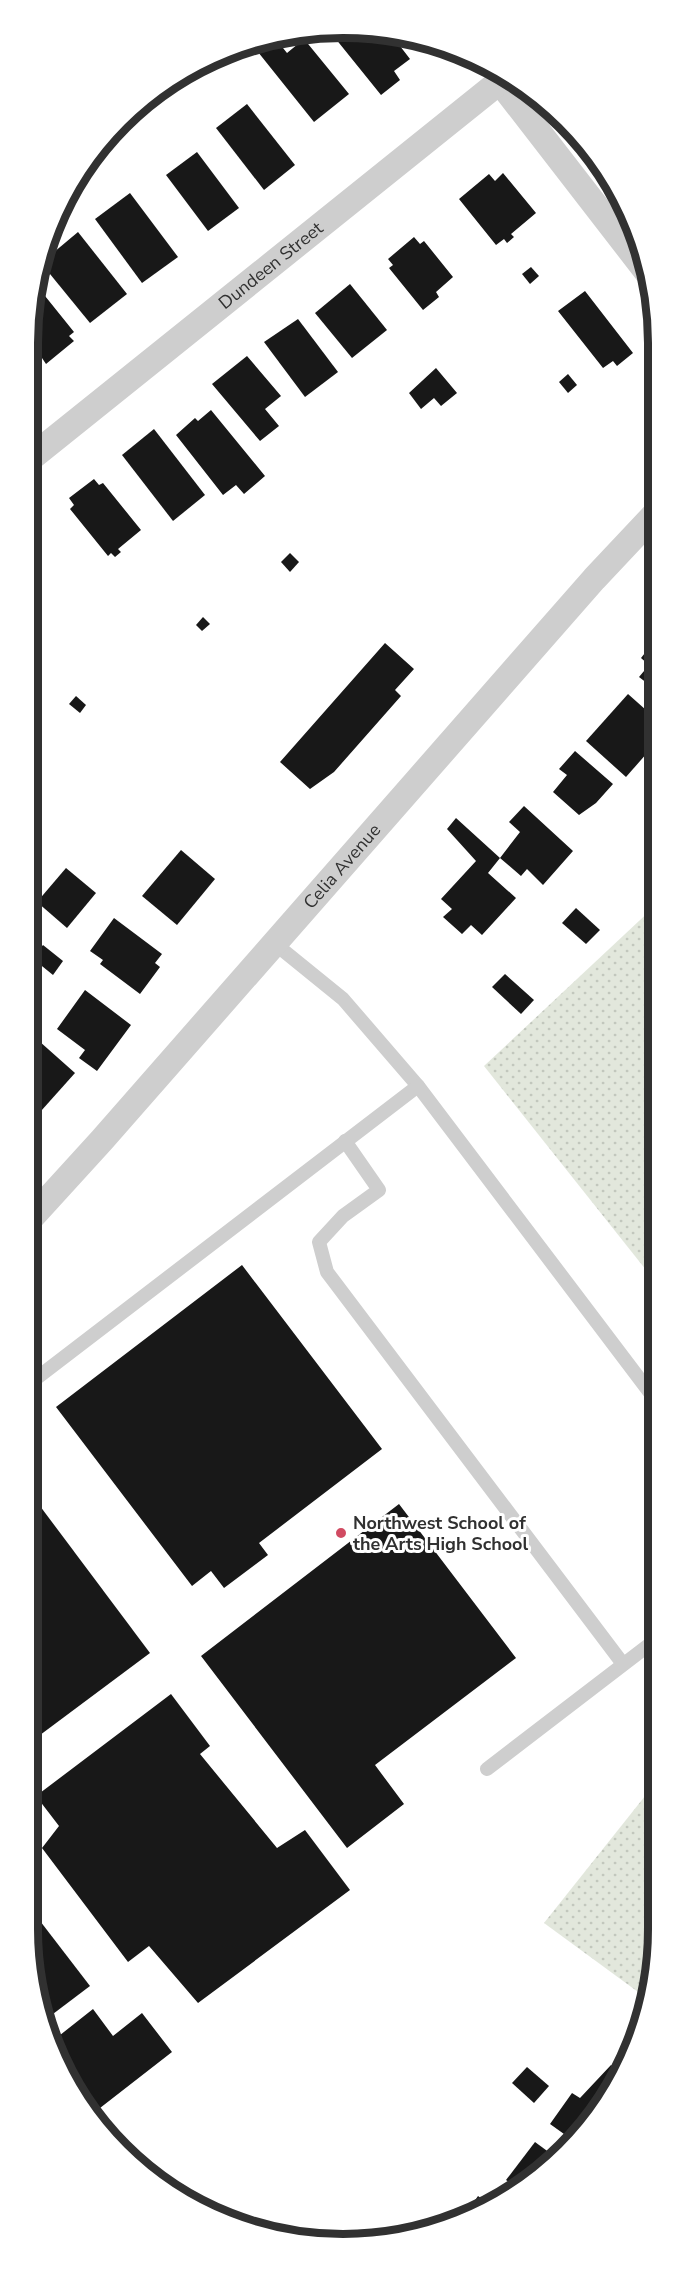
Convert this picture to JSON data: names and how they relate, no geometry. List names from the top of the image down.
{
  "streets": {
    "street": ["Dundeen Street", "Celia Avenue"]
  },
  "places": ["Northwest School of the Arts High School"]
}
